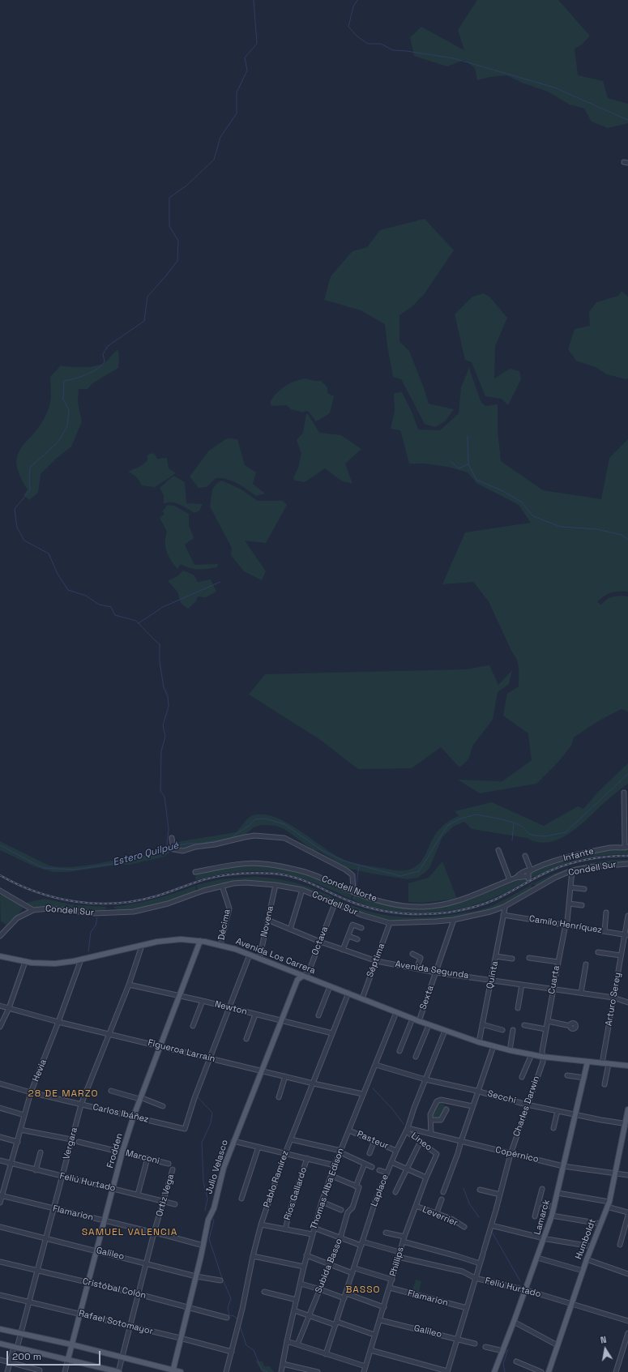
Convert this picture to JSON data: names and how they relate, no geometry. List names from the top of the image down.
{
  "streets": {
    "main road": [
      "Avenida Los Carrera",
      "Frodden",
      "Julio Velasco",
      "Lamarck",
      "Humboldt"
    ],
    "street": [
      "Infante",
      "Condell Sur",
      "Condell Norte",
      "Novena",
      "Décima",
      "Camilo Henríquez",
      "Octava",
      "Séptima",
      "Avenida Segunda",
      "Quinta",
      "Cuarta",
      "Sexta",
      "Arturo Serey",
      "Newton",
      "Figueroa Larraín",
      "Hevia",
      "Secchi",
      "Charles Darwin",
      "Carlos Ibáñez",
      "Pasteur",
      "Lineo",
      "Vergara",
      "Copérnico",
      "Marconi",
      "Pablo Ramírez",
      "Feliú Hurtado",
      "Thomas Alba Edison",
      "Laplace",
      "Ríos Gallardo",
      "Ortiz Vega",
      "Flamarion",
      "Leverrier",
      "Galileo",
      "Phillips",
      "Subida Basso",
      "Cristóbal Colón",
      "Rafael Sotomayor"
    ]
  },
  "crossings": [
    ["Infante", "Condell Norte"],
    ["Condell Sur", "Novena"],
    ["Condell Sur", "Décima"],
    ["Condell Sur", "Octava"],
    ["Condell Sur", "Séptima"],
    ["Condell Sur", "Quinta"],
    ["Condell Sur", "Cuarta"],
    ["Condell Sur", "Sexta"],
    ["Novena", "Avenida Los Carrera"],
    ["Novena", "Avenida Segunda"],
    ["Décima", "Avenida Los Carrera"],
    ["Camilo Henríquez", "Quinta"],
    ["Camilo Henríquez", "Cuarta"],
    ["Camilo Henríquez", "Arturo Serey"],
    ["Octava", "Avenida Los Carrera"],
    ["Octava", "Avenida Segunda"],
    ["Octava", "Julio Velasco"],
    ["Avenida Los Carrera", "Séptima"],
    ["Avenida Los Carrera", "Quinta"],
    ["Avenida Los Carrera", "Cuarta"],
    ["Avenida Los Carrera", "Sexta"],
    ["Avenida Los Carrera", "Arturo Serey"],
    ["Avenida Los Carrera", "Hevia"],
    ["Avenida Los Carrera", "Charles Darwin"],
    ["Avenida Los Carrera", "Vergara"],
    ["Avenida Los Carrera", "Frodden"],
    ["Avenida Los Carrera", "Julio Velasco"],
    ["Avenida Los Carrera", "Pablo Ramírez"],
    ["Avenida Los Carrera", "Thomas Alba Edison"],
    ["Avenida Los Carrera", "Laplace"],
    ["Avenida Los Carrera", "Lamarck"],
    ["Séptima", "Avenida Segunda"],
    ["Avenida Segunda", "Quinta"],
    ["Avenida Segunda", "Cuarta"],
    ["Avenida Segunda", "Sexta"],
    ["Avenida Segunda", "Arturo Serey"],
    ["Cuarta", "Charles Darwin"],
    ["Newton", "Vergara"],
    ["Newton", "Frodden"],
    ["Newton", "Julio Velasco"],
    ["Newton", "Pablo Ramírez"],
    ["Figueroa Larraín", "Hevia"],
    ["Figueroa Larraín", "Carlos Ibáñez"],
    ["Figueroa Larraín", "Vergara"],
    ["Figueroa Larraín", "Frodden"],
    ["Figueroa Larraín", "Julio Velasco"],
    ["Figueroa Larraín", "Pablo Ramírez"],
    ["Figueroa Larraín", "Thomas Alba Edison"],
    ["Hevia", "Carlos Ibáñez"],
    ["Hevia", "Feliú Hurtado"],
    ["Hevia", "Flamarion"],
    ["Secchi", "Charles Darwin"],
    ["Secchi", "Thomas Alba Edison"],
    ["Secchi", "Laplace"],
    ["Secchi", "Lamarck"],
    ["Secchi", "Humboldt"],
    ["Charles Darwin", "Copérnico"],
    ["Charles Darwin", "Feliú Hurtado"],
    ["Charles Darwin", "Flamarion"],
    ["Charles Darwin", "Galileo"],
    ["Carlos Ibáñez", "Vergara"],
    ["Carlos Ibáñez", "Frodden"],
    ["Pasteur", "Thomas Alba Edison"],
    ["Pasteur", "Laplace"],
    ["Lineo", "Copérnico"],
    ["Lineo", "Laplace"],
    ["Lineo", "Phillips"],
    ["Vergara", "Feliú Hurtado"],
    ["Vergara", "Flamarion"],
    ["Vergara", "Galileo"],
    ["Vergara", "Cristóbal Colón"],
    ["Vergara", "Rafael Sotomayor"],
    ["Frodden", "Marconi"],
    ["Frodden", "Feliú Hurtado"],
    ["Frodden", "Flamarion"],
    ["Frodden", "Galileo"],
    ["Frodden", "Cristóbal Colón"],
    ["Frodden", "Rafael Sotomayor"],
    ["Copérnico", "Laplace"],
    ["Copérnico", "Lamarck"],
    ["Copérnico", "Humboldt"],
    ["Julio Velasco", "Flamarion"],
    ["Julio Velasco", "Galileo"],
    ["Julio Velasco", "Cristóbal Colón"],
    ["Julio Velasco", "Rafael Sotomayor"],
    ["Pablo Ramírez", "Rafael Sotomayor"],
    ["Feliú Hurtado", "Ortiz Vega"],
    ["Feliú Hurtado", "Lamarck"],
    ["Feliú Hurtado", "Humboldt"],
    ["Feliú Hurtado", "Phillips"],
    ["Ortiz Vega", "Flamarion"],
    ["Ortiz Vega", "Galileo"],
    ["Ortiz Vega", "Cristóbal Colón"],
    ["Ortiz Vega", "Rafael Sotomayor"],
    ["Flamarion", "Phillips"],
    ["Leverrier", "Phillips"],
    ["Galileo", "Phillips"]
  ],
  "districts": ["28 DE MARZO", "SAMUEL VALENCIA", "BASSO"],
  "water": ["Estero Quilpué"],
  "scale_bar": "200 m",
  "north": "top"
}
